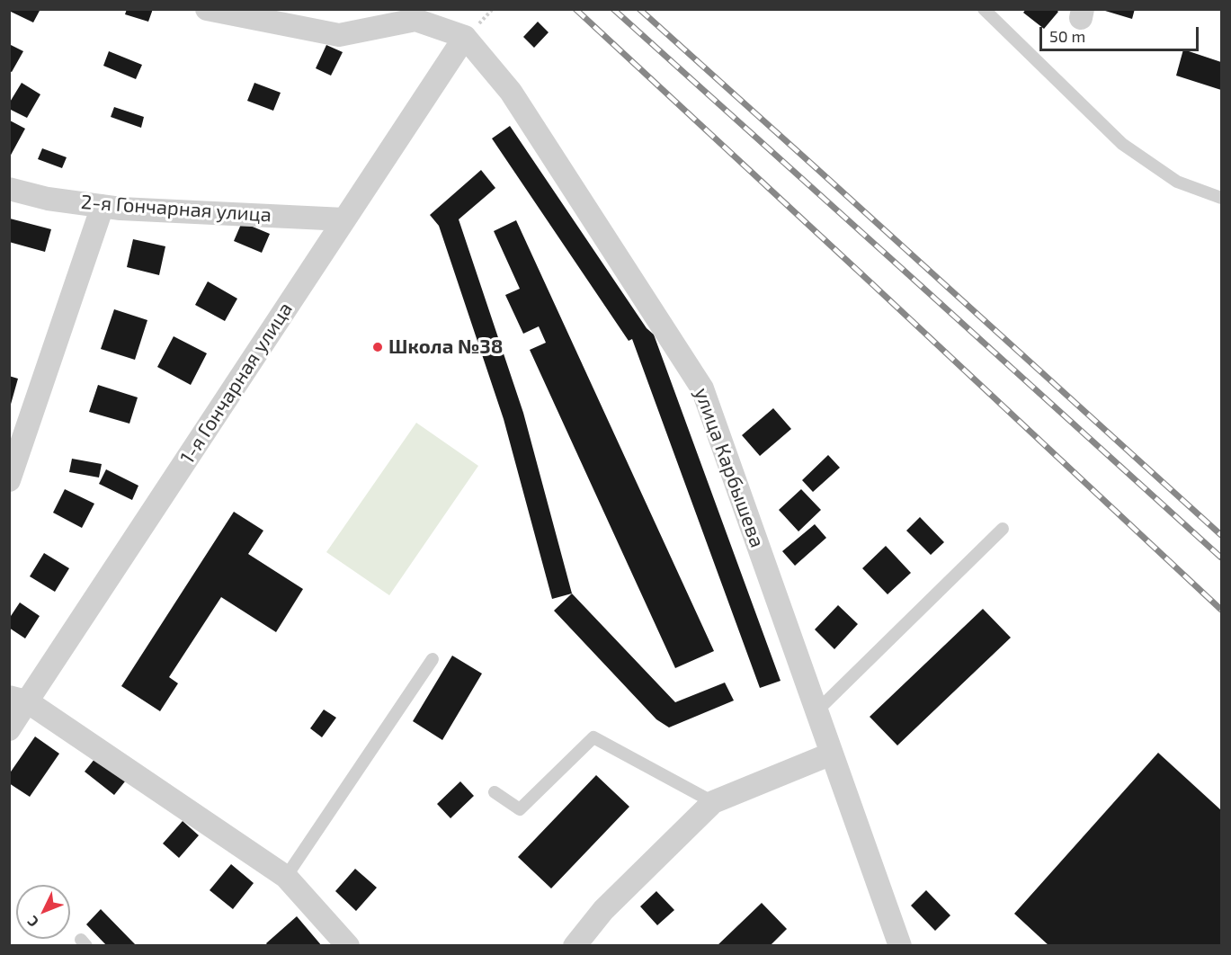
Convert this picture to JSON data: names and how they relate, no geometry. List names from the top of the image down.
{
  "streets": {
    "street": ["2-я Гончарная улица", "1-я Гончарная улица", "улица Карбышева"]
  },
  "crossings": [
    ["2-я Гончарная улица", "1-я Гончарная улица"],
    ["1-я Гончарная улица", "улица Карбышева"]
  ],
  "places": ["Школа №38"],
  "scale_bar": "50 m",
  "north": "bottom left"
}
